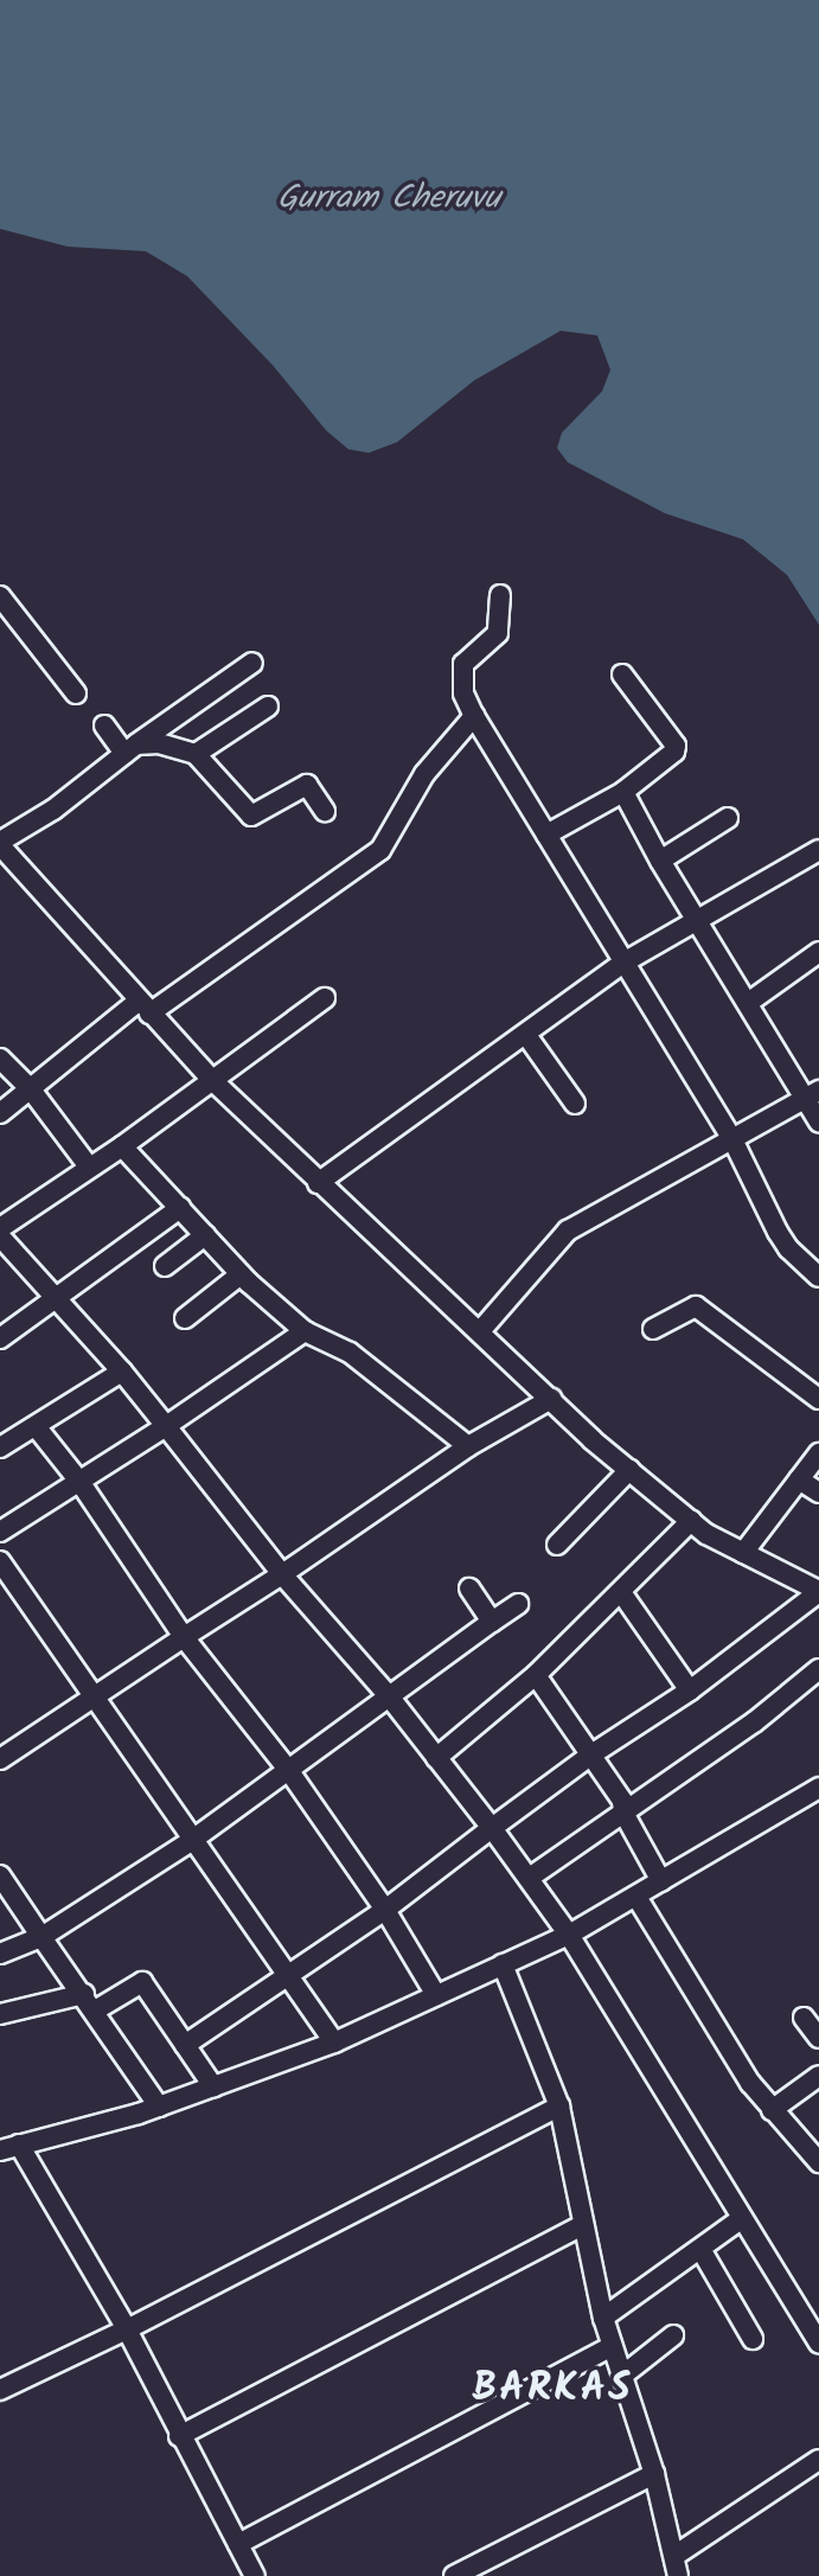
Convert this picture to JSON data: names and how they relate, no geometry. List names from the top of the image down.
{
  "districts": ["BARKAS"],
  "water": ["Gurram Cheruvu"]
}
